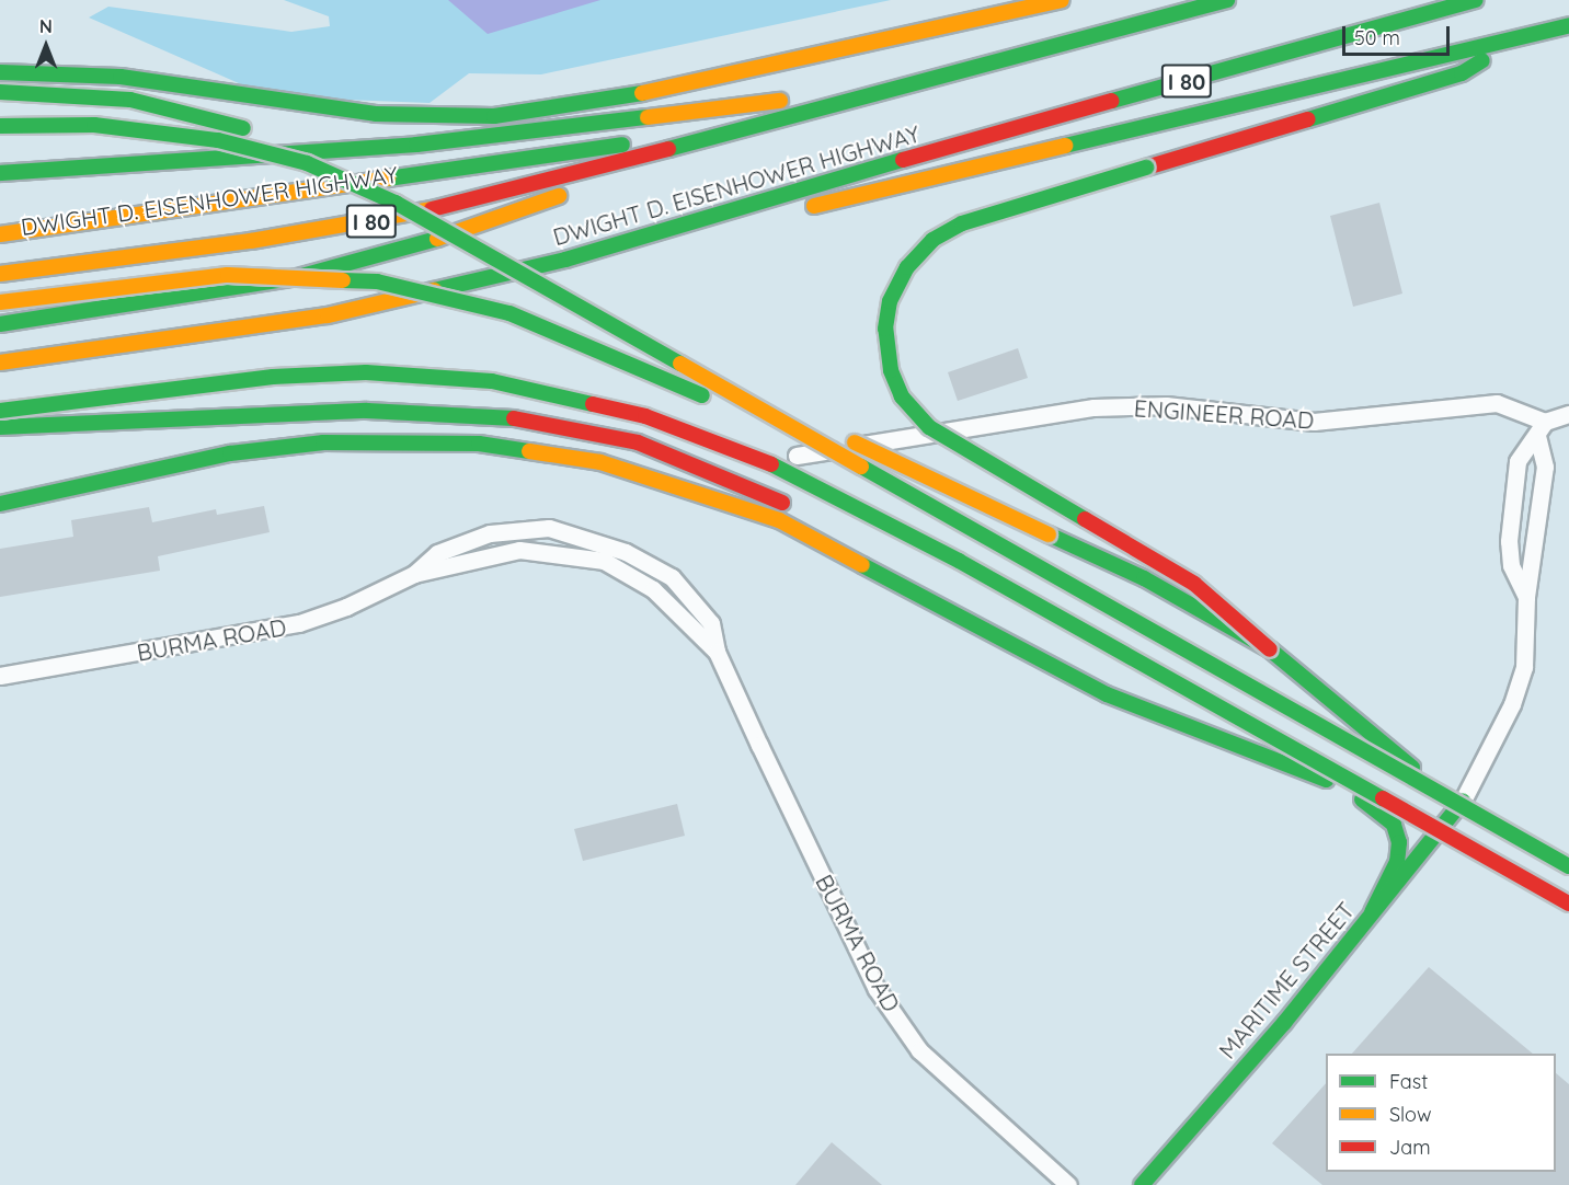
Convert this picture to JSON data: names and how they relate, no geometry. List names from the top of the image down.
{
  "streets": {
    "main road": ["I 80", "DWIGHT D. EISENHOWER HIGHWAY", "MARITIME STREET"],
    "street": ["ENGINEER ROAD", "BURMA ROAD"]
  },
  "legend": ["Fast", "Slow", "Jam"],
  "scale_bar": "50 m",
  "north": "top"
}
